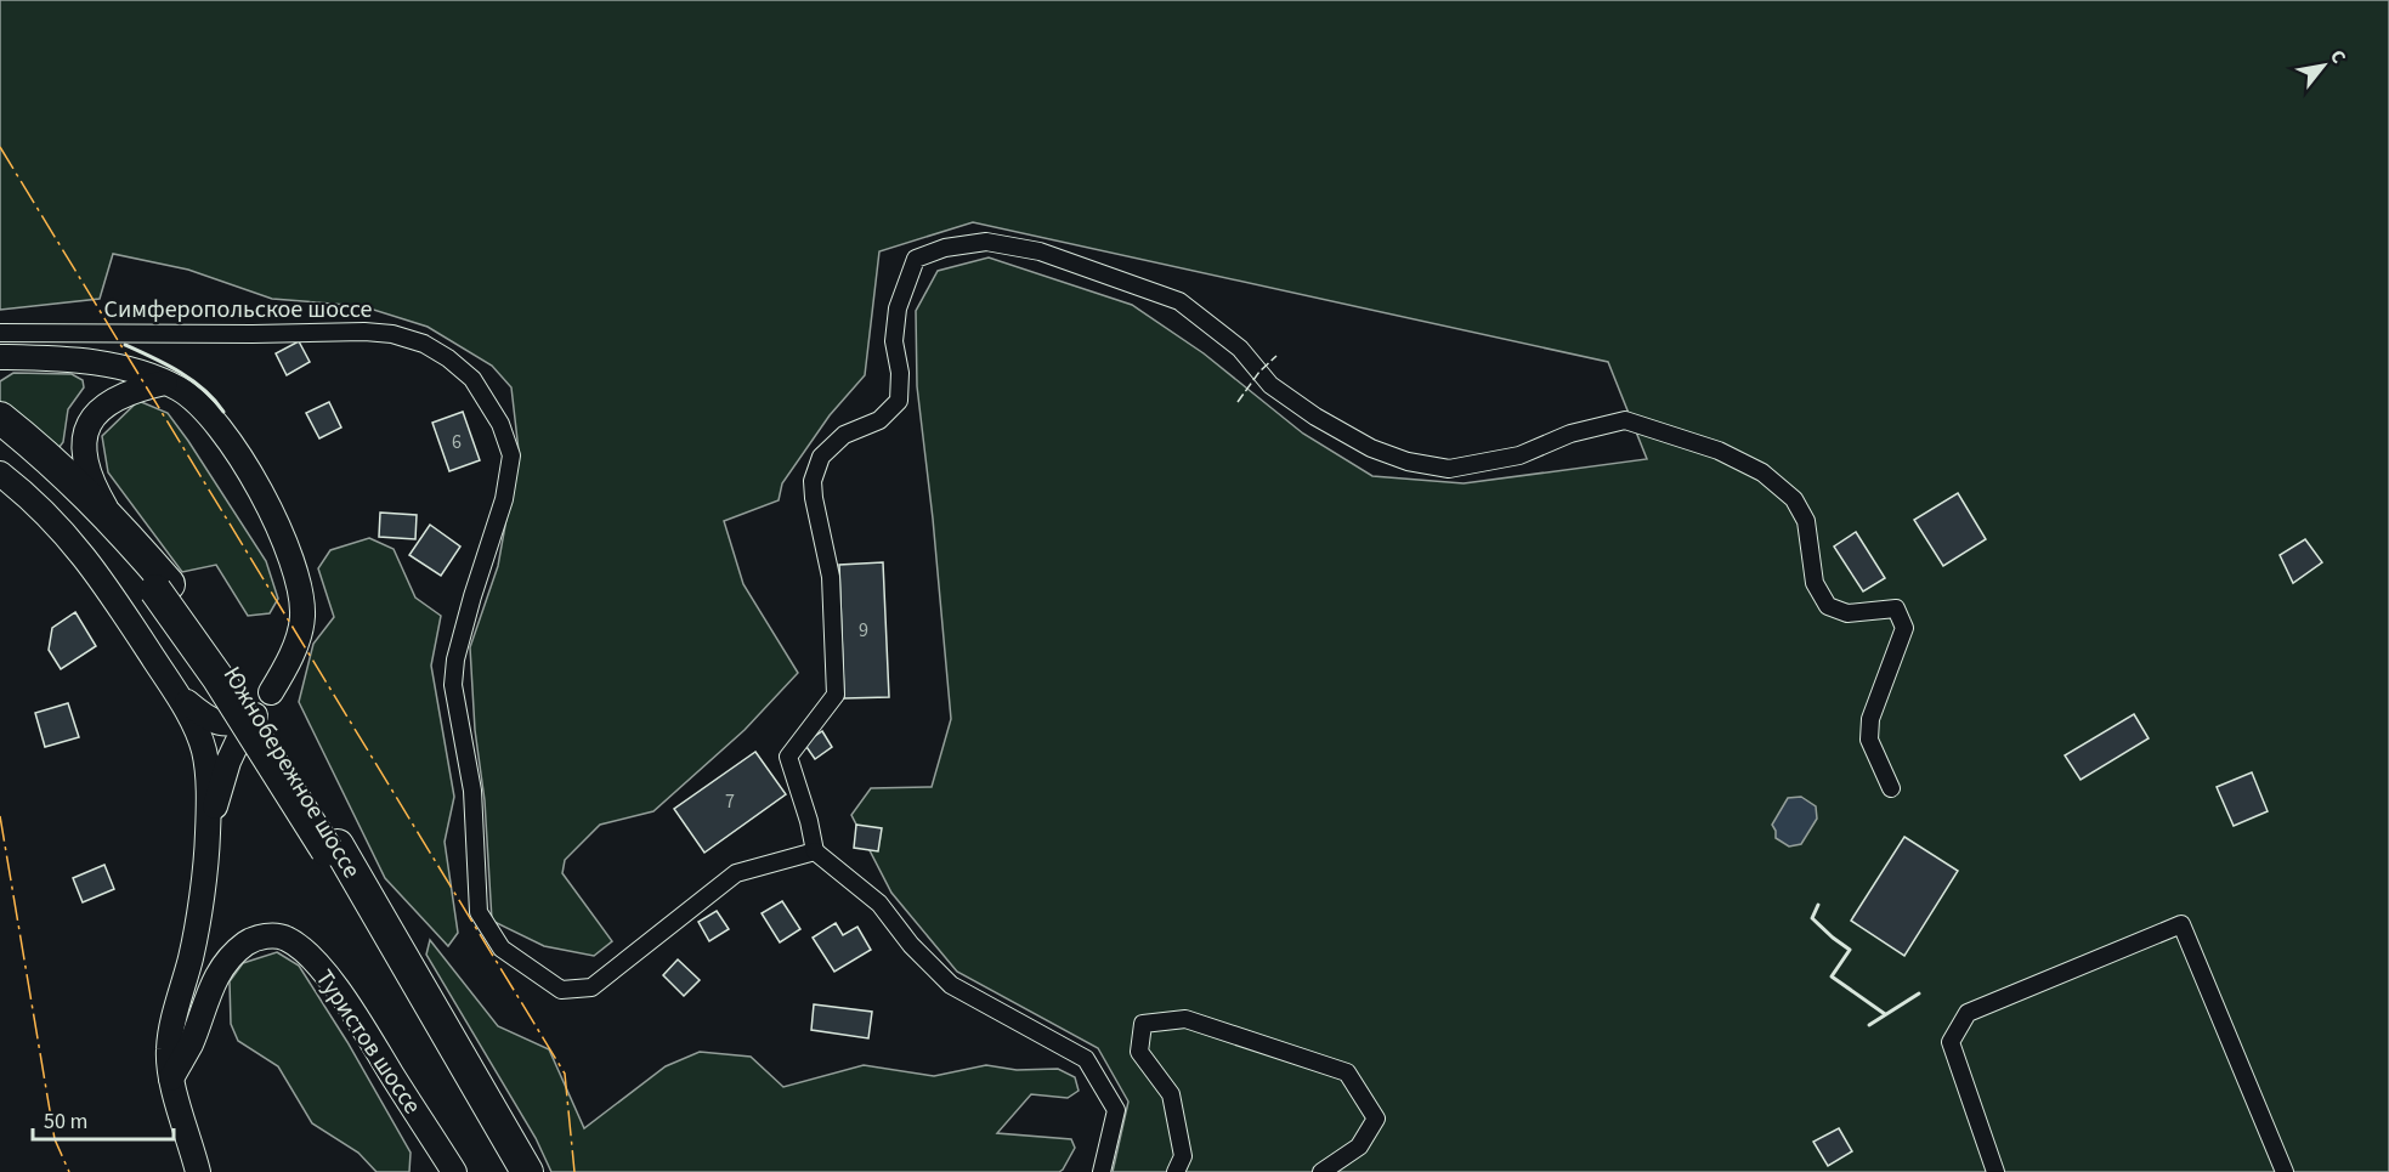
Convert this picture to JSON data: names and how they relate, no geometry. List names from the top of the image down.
{
  "streets": {
    "highway": ["Южнобережное шоссе"],
    "main road": ["Туристов шоссе"],
    "street": ["Симферопольское шоссе"]
  },
  "house_numbers": ["6", "9", "7"],
  "scale_bar": "50 m",
  "north": "top right"
}
